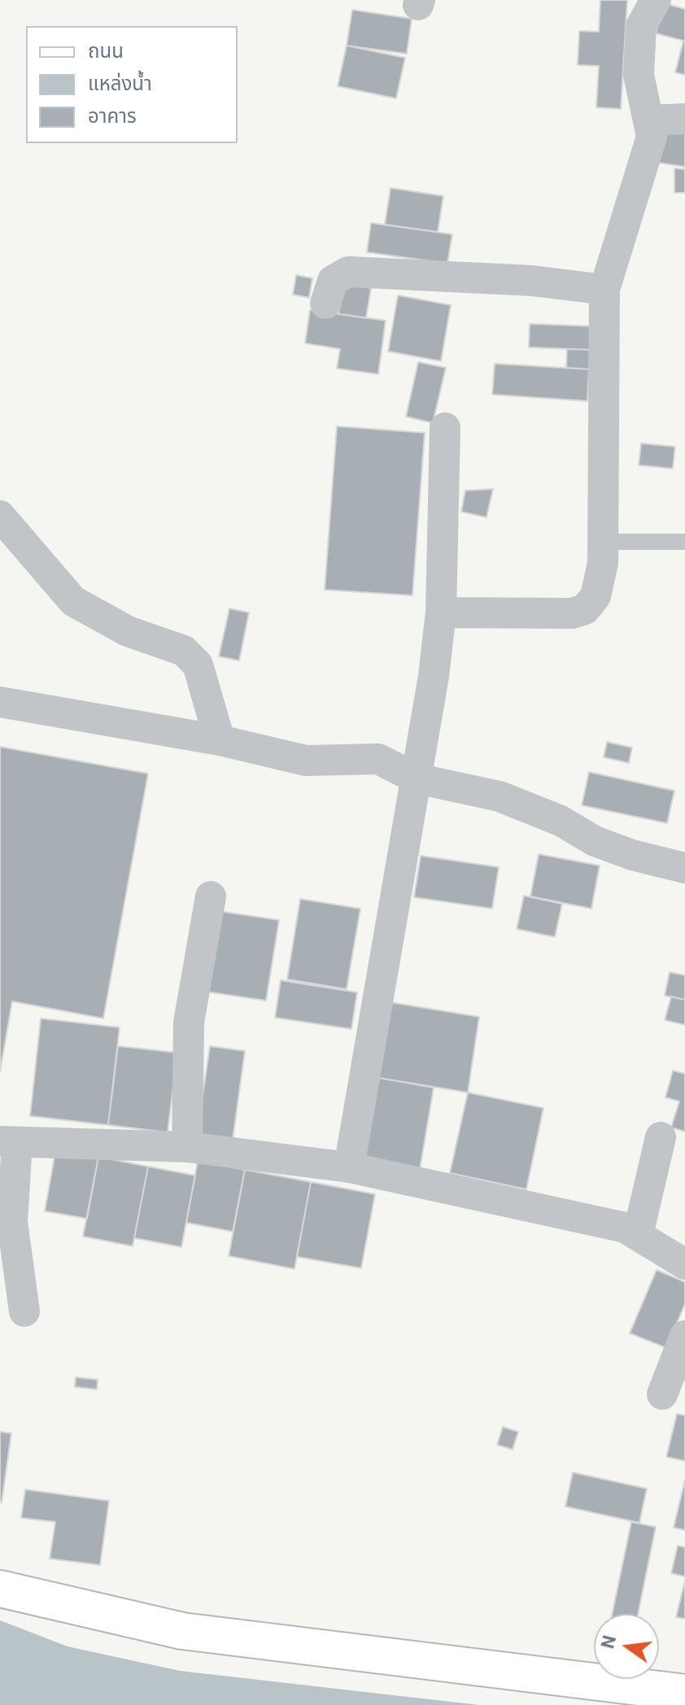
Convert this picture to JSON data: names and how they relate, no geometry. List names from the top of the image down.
{
  "legend": ["ถนน", "แหล่งน้ำ", "อาคาร"],
  "north": "left"
}
